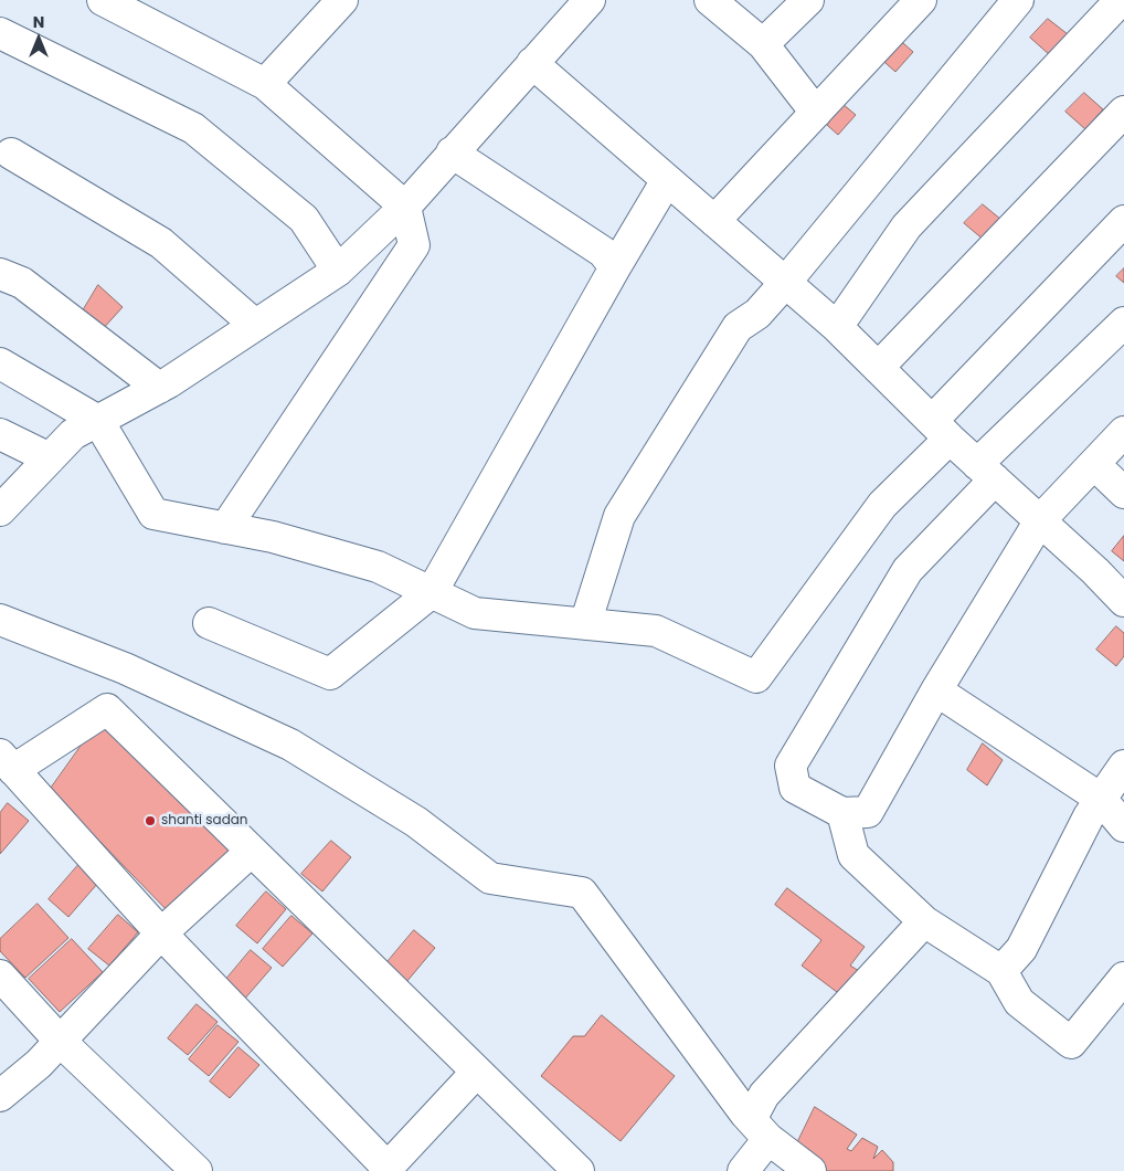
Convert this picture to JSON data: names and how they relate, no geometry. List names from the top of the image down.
{
  "places": ["shanti sadan"],
  "north": "top"
}
